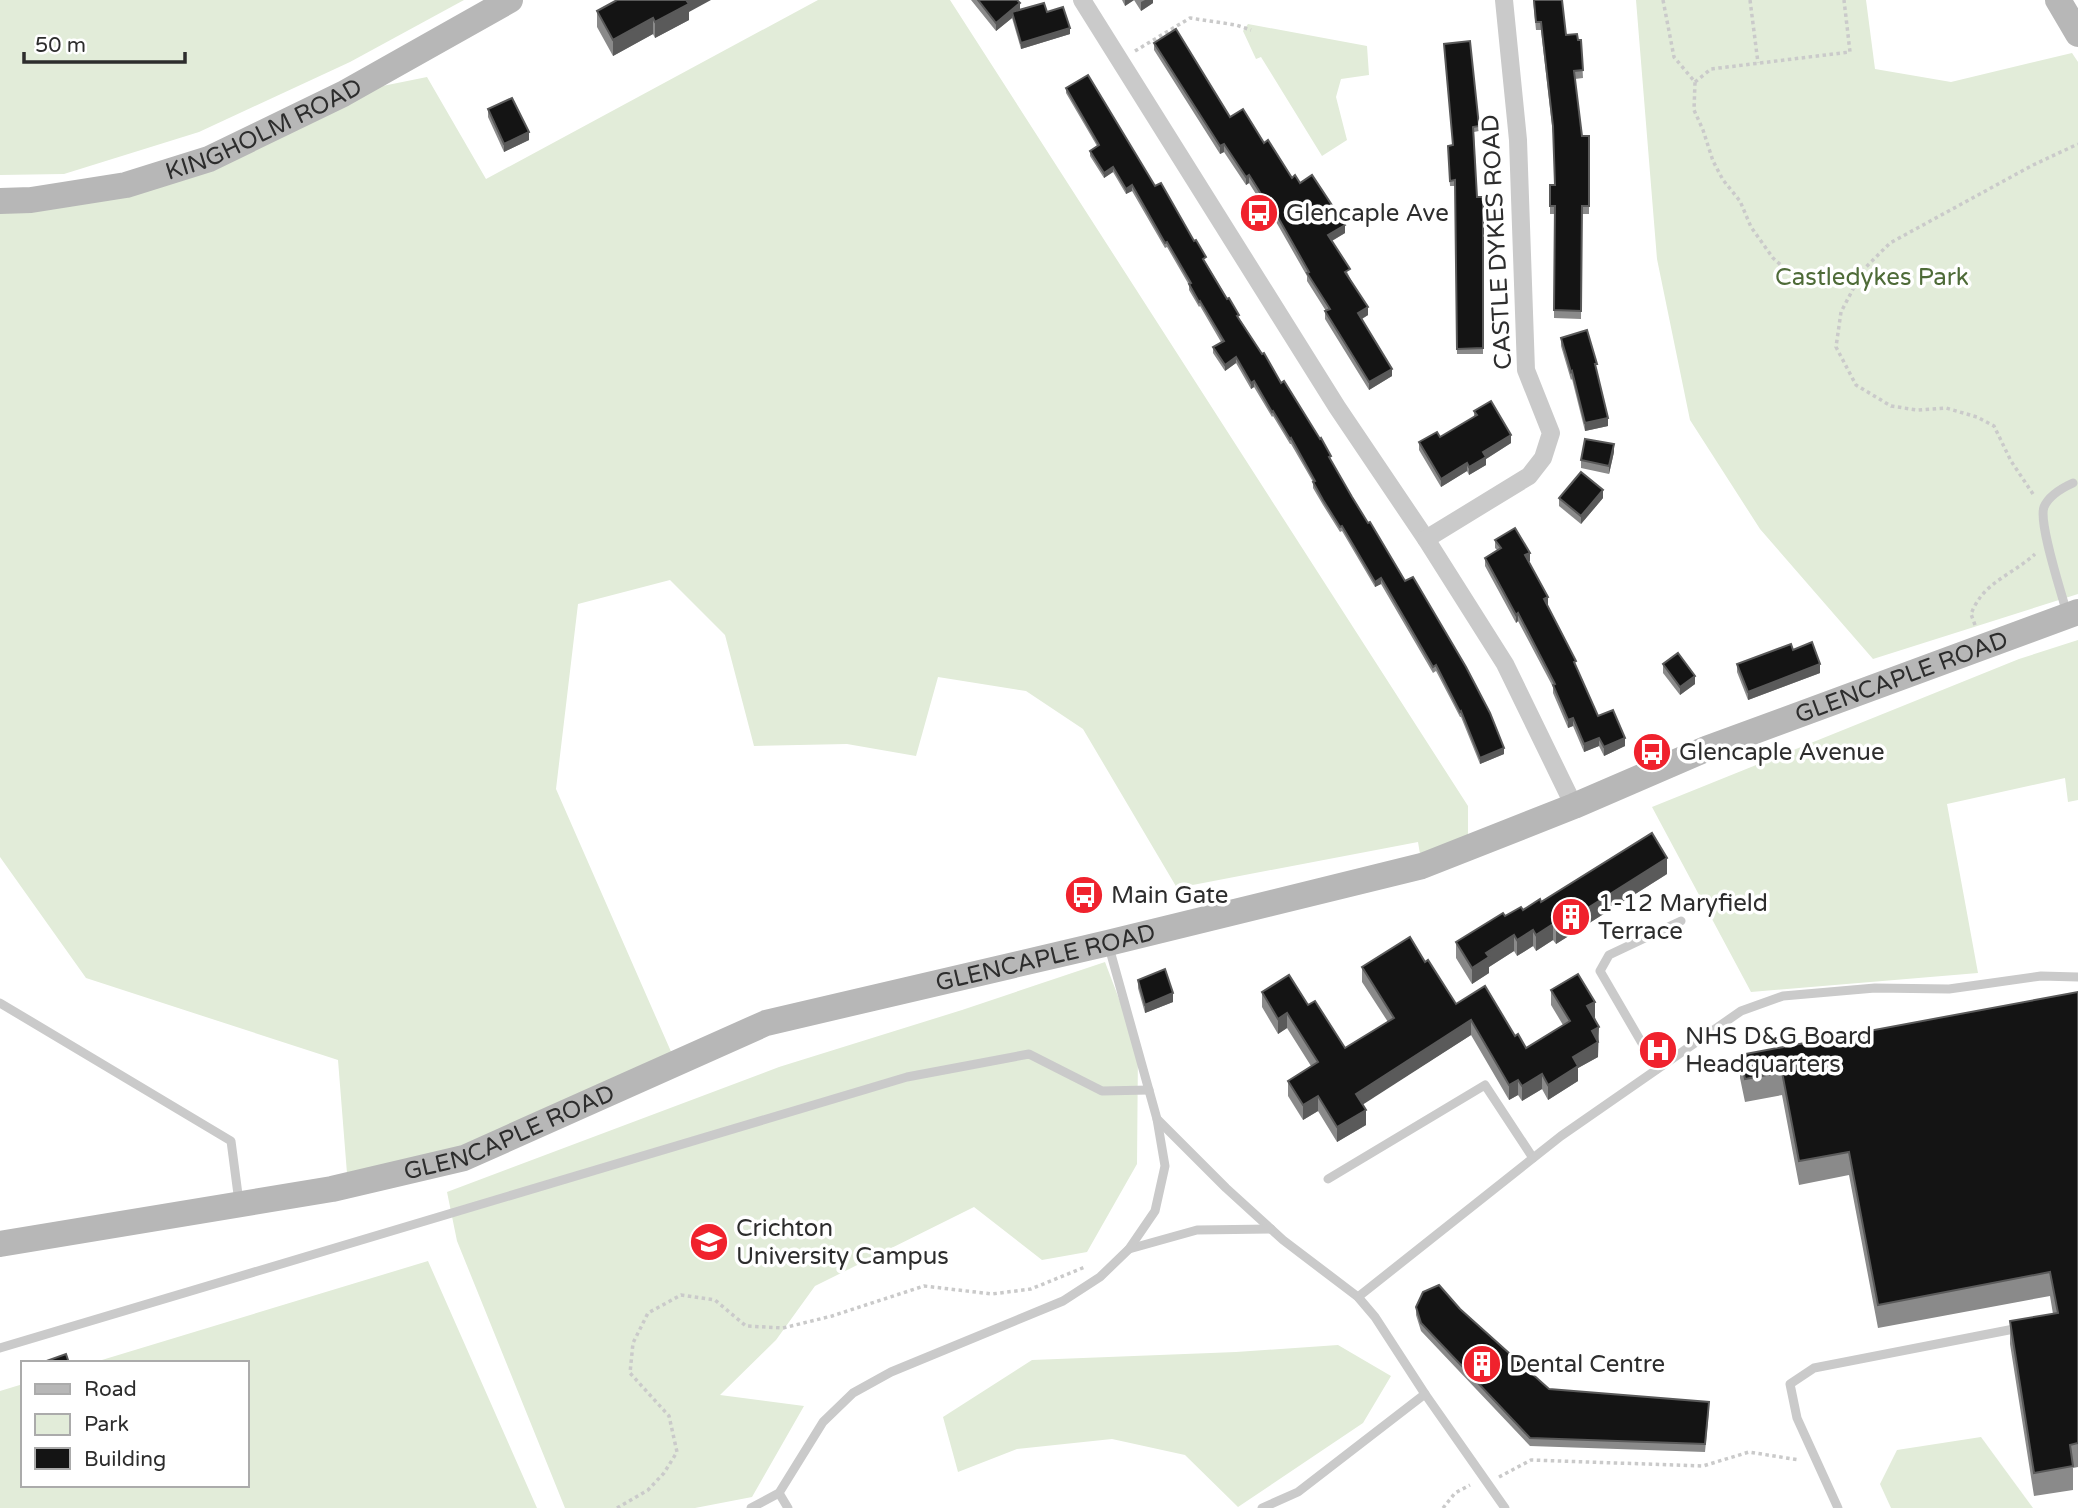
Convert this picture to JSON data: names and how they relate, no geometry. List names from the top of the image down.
{
  "streets": {
    "main road": ["KINGHOLM ROAD", "GLENCAPLE ROAD"],
    "street": ["CASTLE DYKES ROAD"]
  },
  "parks": ["Castledykes Park"],
  "places": {
    "bus stop": ["Glencaple Ave", "Glencaple Avenue", "Main Gate"],
    "building": ["1-12 Maryfield Terrace", "Dental Centre"],
    "hospital": ["NHS D&G Board Headquarters"],
    "school or university": ["Crichton University Campus"]
  },
  "legend": ["Road", "Park", "Building"],
  "scale_bar": "50 m"
}
